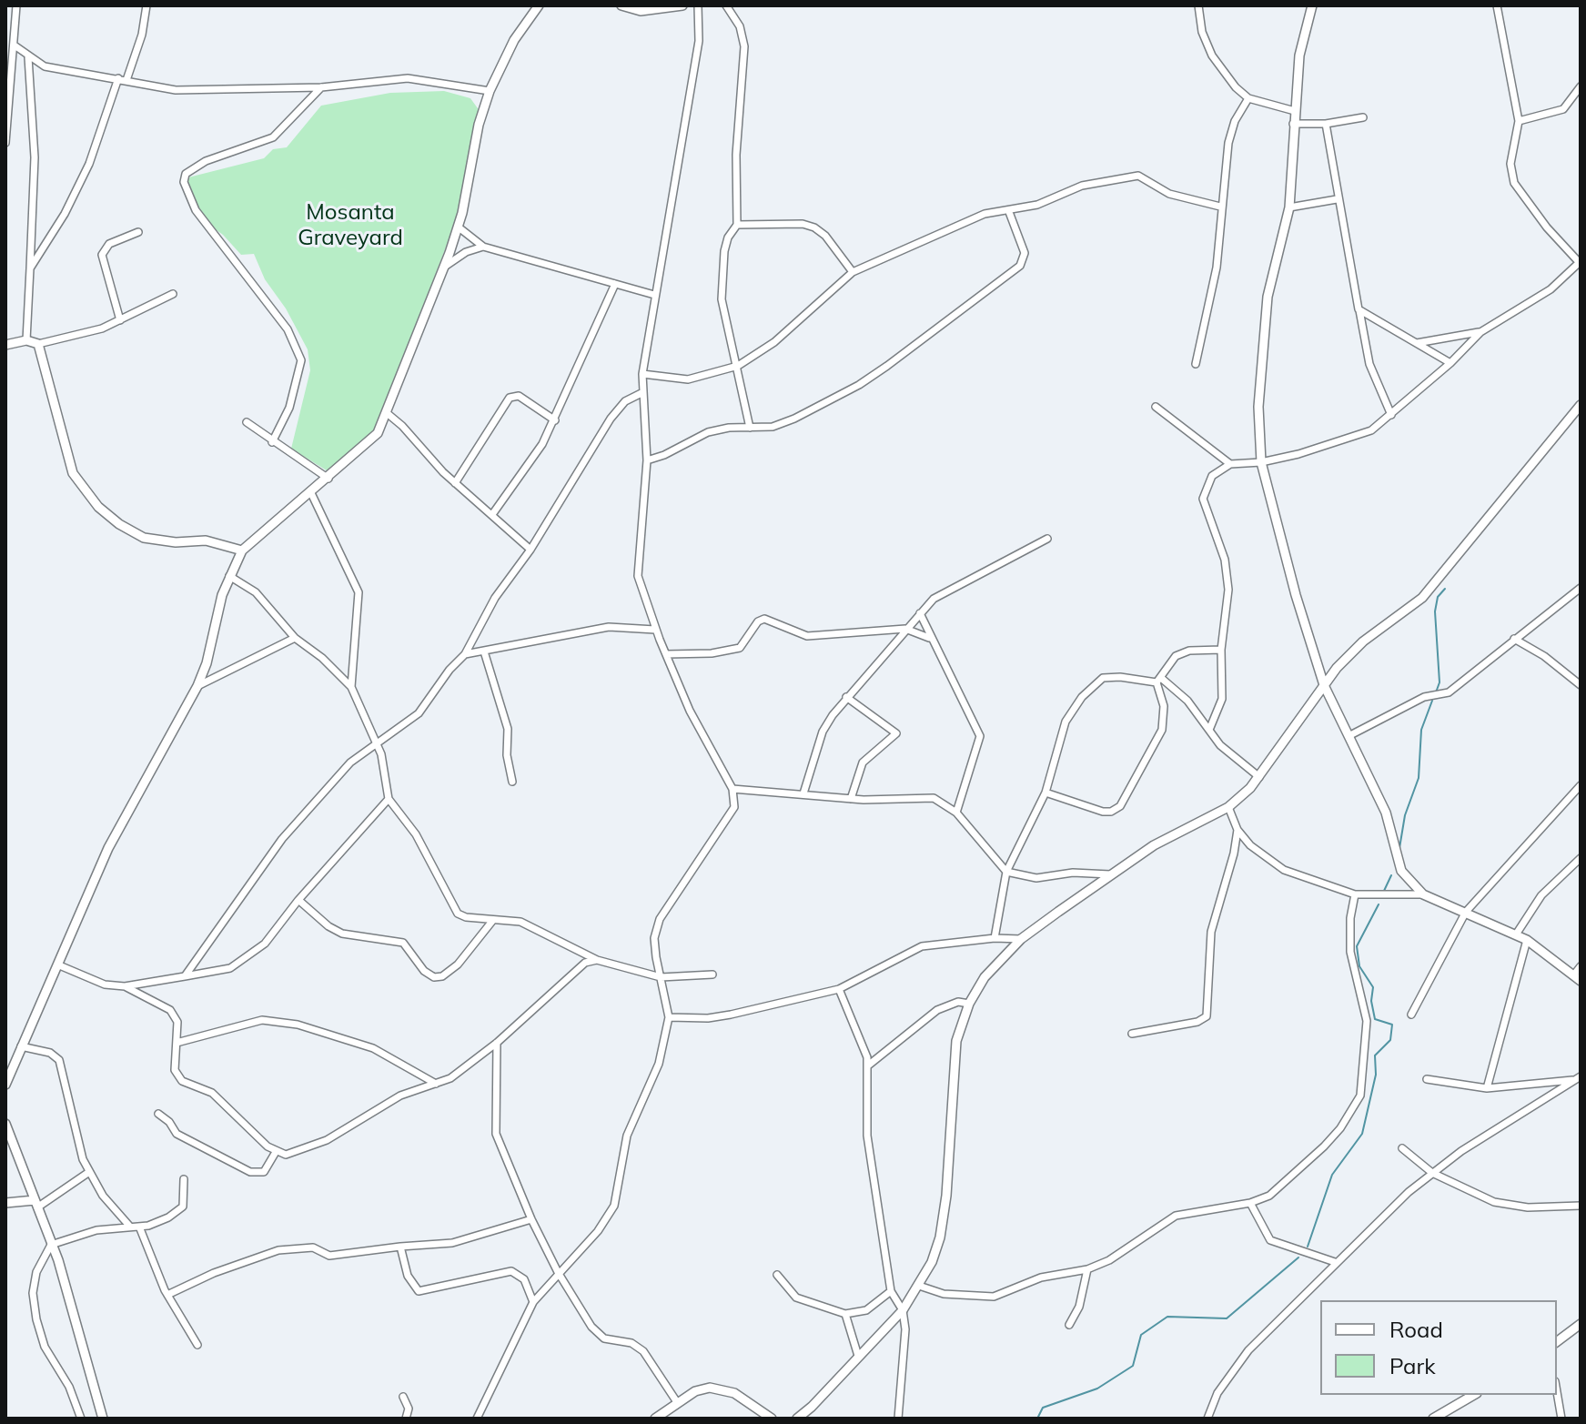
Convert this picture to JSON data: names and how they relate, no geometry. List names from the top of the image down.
{
  "parks": ["Mosanta Graveyard"],
  "legend": ["Road", "Park"]
}
